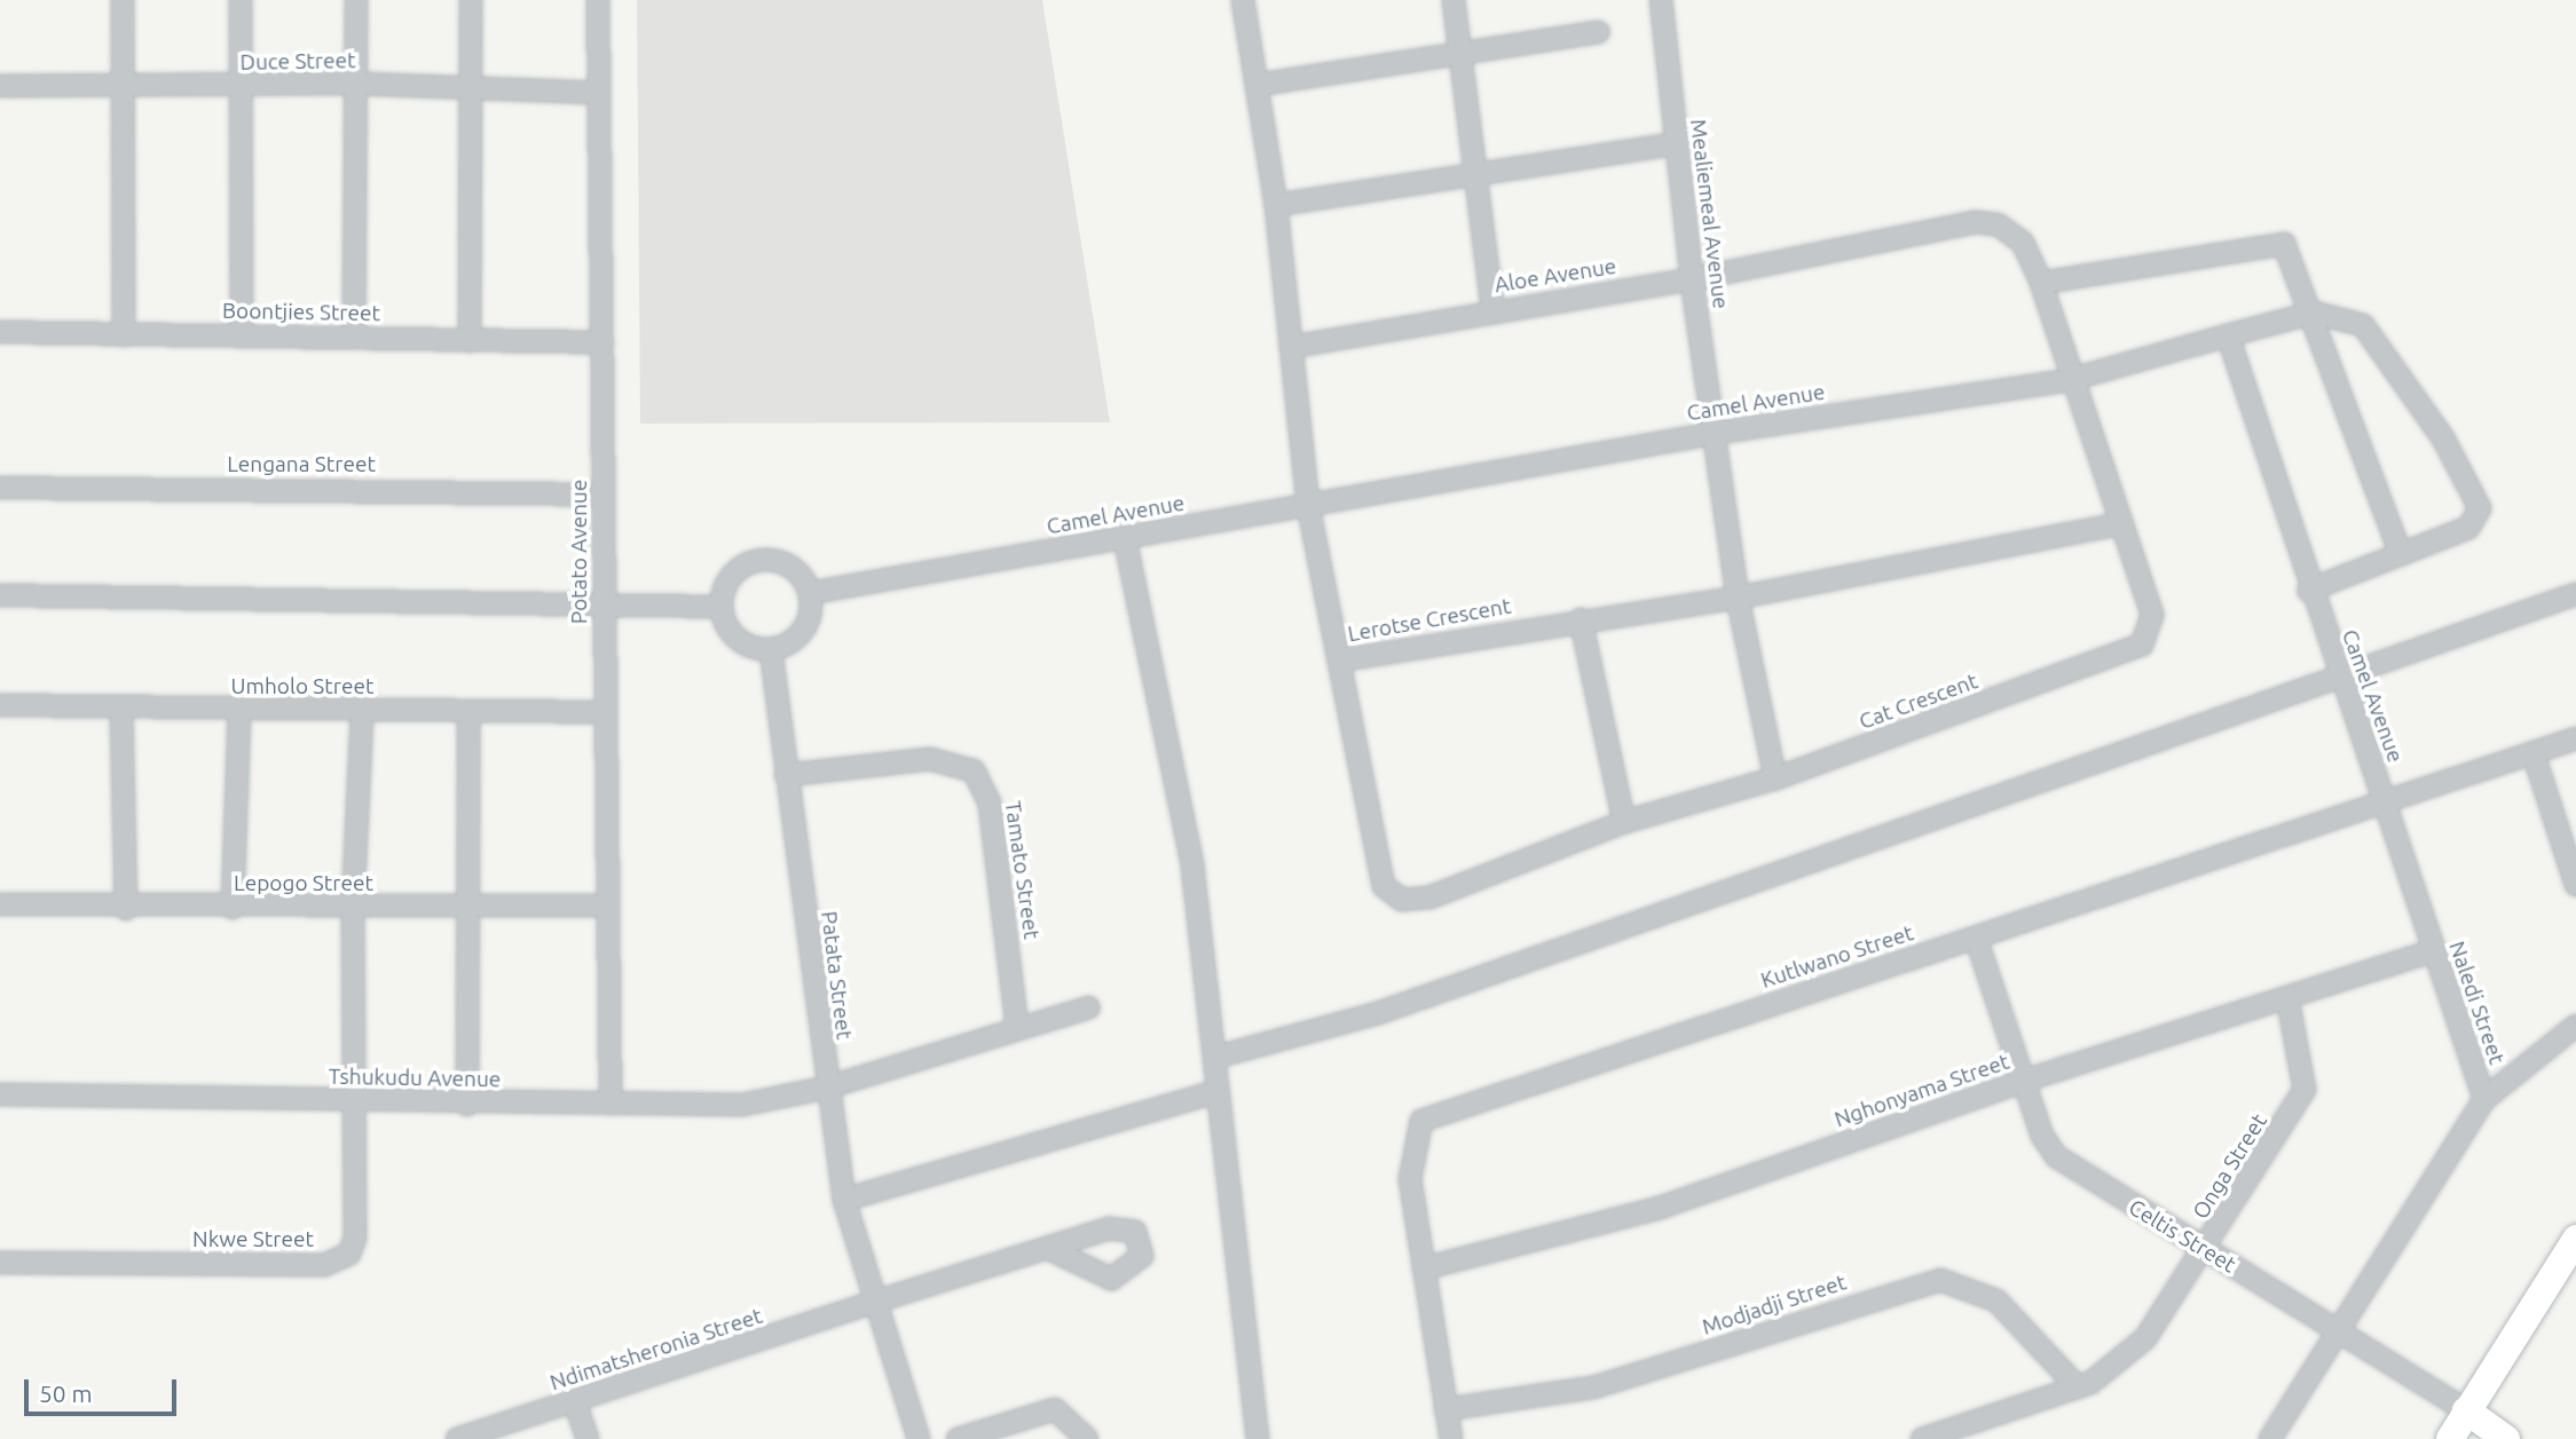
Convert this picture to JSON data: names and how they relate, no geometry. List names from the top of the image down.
{
  "streets": {
    "street": [
      "Duce Street",
      "Mealiemeal Avenue",
      "Aloe Avenue",
      "Boontjies Street",
      "Camel Avenue",
      "Lengana Street",
      "Potato Avenue",
      "Lerotse Crescent",
      "Umholo Street",
      "Cat Crescent",
      "Tamato Street",
      "Lepogo Street",
      "Kutlwano Street",
      "Patata Street",
      "Naledi Street",
      "Tshukudu Avenue",
      "Nghonyama Street",
      "Onga Street",
      "Celtis Street",
      "Nkwe Street",
      "Modjadji Street",
      "Ndimatsheronia Street"
    ]
  },
  "crossings": [
    ["Duce Street", "Potato Avenue"],
    ["Mealiemeal Avenue", "Aloe Avenue"],
    ["Mealiemeal Avenue", "Camel Avenue"],
    ["Aloe Avenue", "Camel Avenue"],
    ["Aloe Avenue", "Cat Crescent"],
    ["Boontjies Street", "Potato Avenue"],
    ["Camel Avenue", "Cat Crescent"],
    ["Camel Avenue", "Kutlwano Street"],
    ["Camel Avenue", "Patata Street"],
    ["Camel Avenue", "Naledi Street"],
    ["Lengana Street", "Potato Avenue"],
    ["Potato Avenue", "Umholo Street"],
    ["Potato Avenue", "Lepogo Street"],
    ["Potato Avenue", "Tshukudu Avenue"],
    ["Lerotse Crescent", "Cat Crescent"],
    ["Tamato Street", "Patata Street"],
    ["Kutlwano Street", "Naledi Street"],
    ["Kutlwano Street", "Nghonyama Street"],
    ["Kutlwano Street", "Celtis Street"],
    ["Kutlwano Street", "Modjadji Street"],
    ["Patata Street", "Tshukudu Avenue"],
    ["Patata Street", "Ndimatsheronia Street"],
    ["Naledi Street", "Nghonyama Street"],
    ["Naledi Street", "Celtis Street"],
    ["Tshukudu Avenue", "Nkwe Street"],
    ["Nghonyama Street", "Onga Street"],
    ["Nghonyama Street", "Celtis Street"],
    ["Onga Street", "Celtis Street"],
    ["Onga Street", "Modjadji Street"]
  ],
  "scale_bar": "50 m"
}
